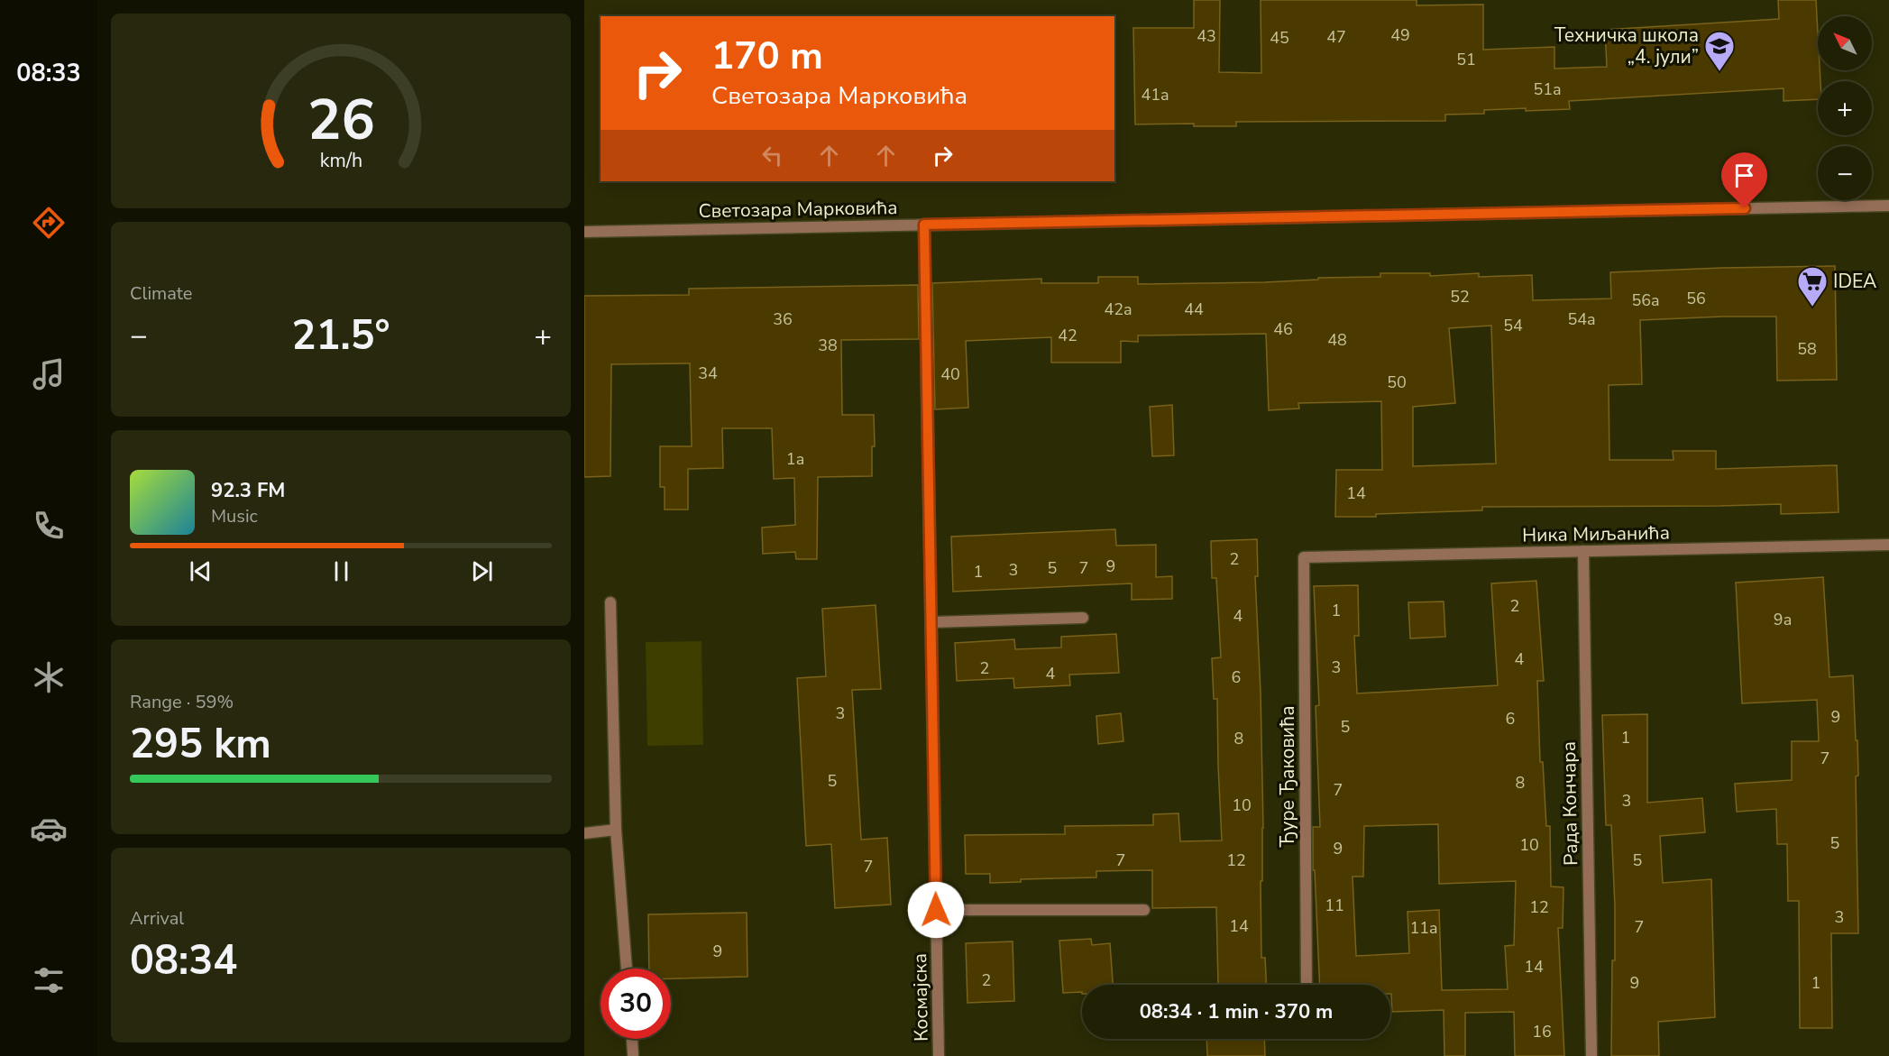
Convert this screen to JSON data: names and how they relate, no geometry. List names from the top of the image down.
{
  "streets": {
    "street": [
      "Светозара Марковића",
      "Ника Миљанића",
      "Ђуре Ђаковића",
      "Рада Кончара",
      "Космајска"
    ]
  },
  "crossings": [
    ["Светозара Марковића", "Космајска"],
    ["Ника Миљанића", "Ђуре Ђаковића"],
    ["Ника Миљанића", "Рада Кончара"]
  ],
  "places": {
    "school or university": ["Техничка школа „4. јули”"],
    "supermarket": ["IDEA"]
  },
  "house_numbers": [
    "49",
    "43",
    "47",
    "45",
    "51",
    "51a",
    "41a",
    "52",
    "56",
    "56a",
    "42a",
    "44",
    "36",
    "54a",
    "54",
    "46",
    "42",
    "48",
    "38",
    "58",
    "34",
    "40",
    "50",
    "1a",
    "14",
    "2",
    "9",
    "5",
    "7",
    "3",
    "1",
    "2",
    "1",
    "4",
    "9a",
    "4",
    "3",
    "2",
    "4",
    "6",
    "3",
    "9",
    "6",
    "5",
    "1",
    "8",
    "7",
    "5",
    "8",
    "7",
    "3",
    "10",
    "5",
    "10",
    "9",
    "7",
    "12",
    "5",
    "7",
    "11",
    "12",
    "3",
    "14",
    "7",
    "11a",
    "9",
    "14",
    "2",
    "9",
    "1",
    "16"
  ],
  "north": "top left",
  "page": {
    "tabs": "08:33",
    "map_buttons": ["+", "−"],
    "turn": ["170 m", "Светозара Марковића"],
    "tile": [
      "Climate",
      ["Range · 59%", "295 km"],
      ["Arrival", "08:34"]
    ],
    "heat": ["−", "21.5°", "+"],
    "song": ["92.3 FM", "Music"],
    "limit": "30",
    "trip": "08:34 · 1 min · 370 m",
    "gauge": ["26", "km/h"]
  }
}
